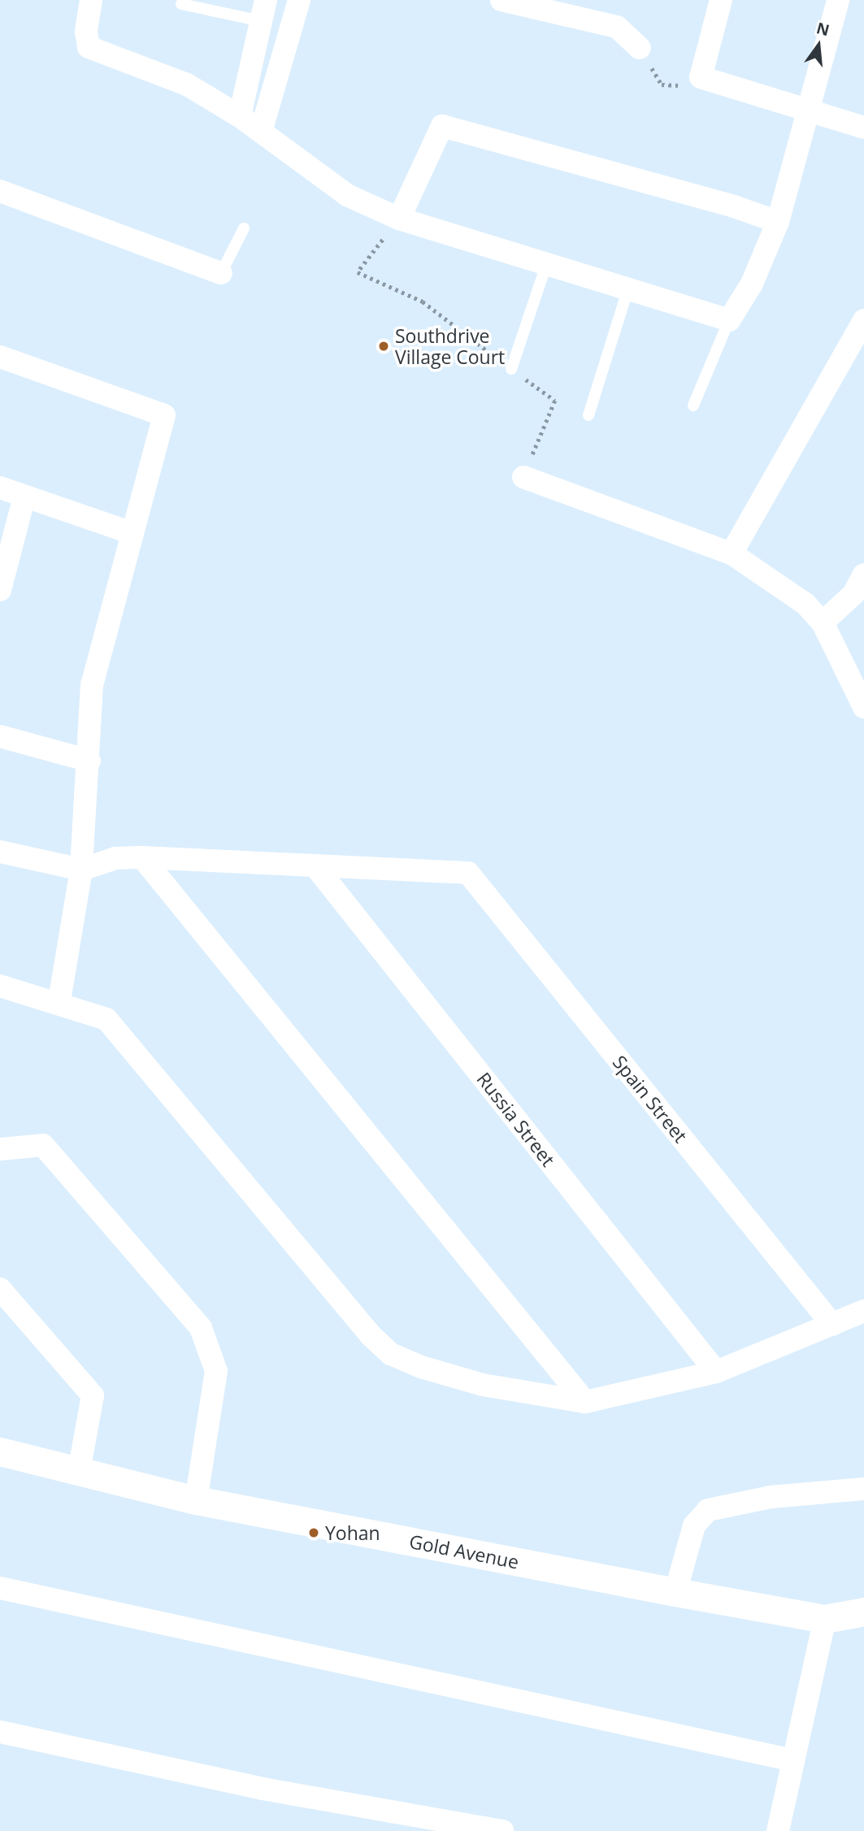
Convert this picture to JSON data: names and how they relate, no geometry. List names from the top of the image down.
{
  "streets": {
    "street": ["Spain Street", "Russia Street", "Gold Avenue"]
  },
  "crossings": [
    ["Spain Street", "Russia Street"]
  ],
  "places": ["Southdrive Village Court", "Yohan"],
  "north": "top"
}
